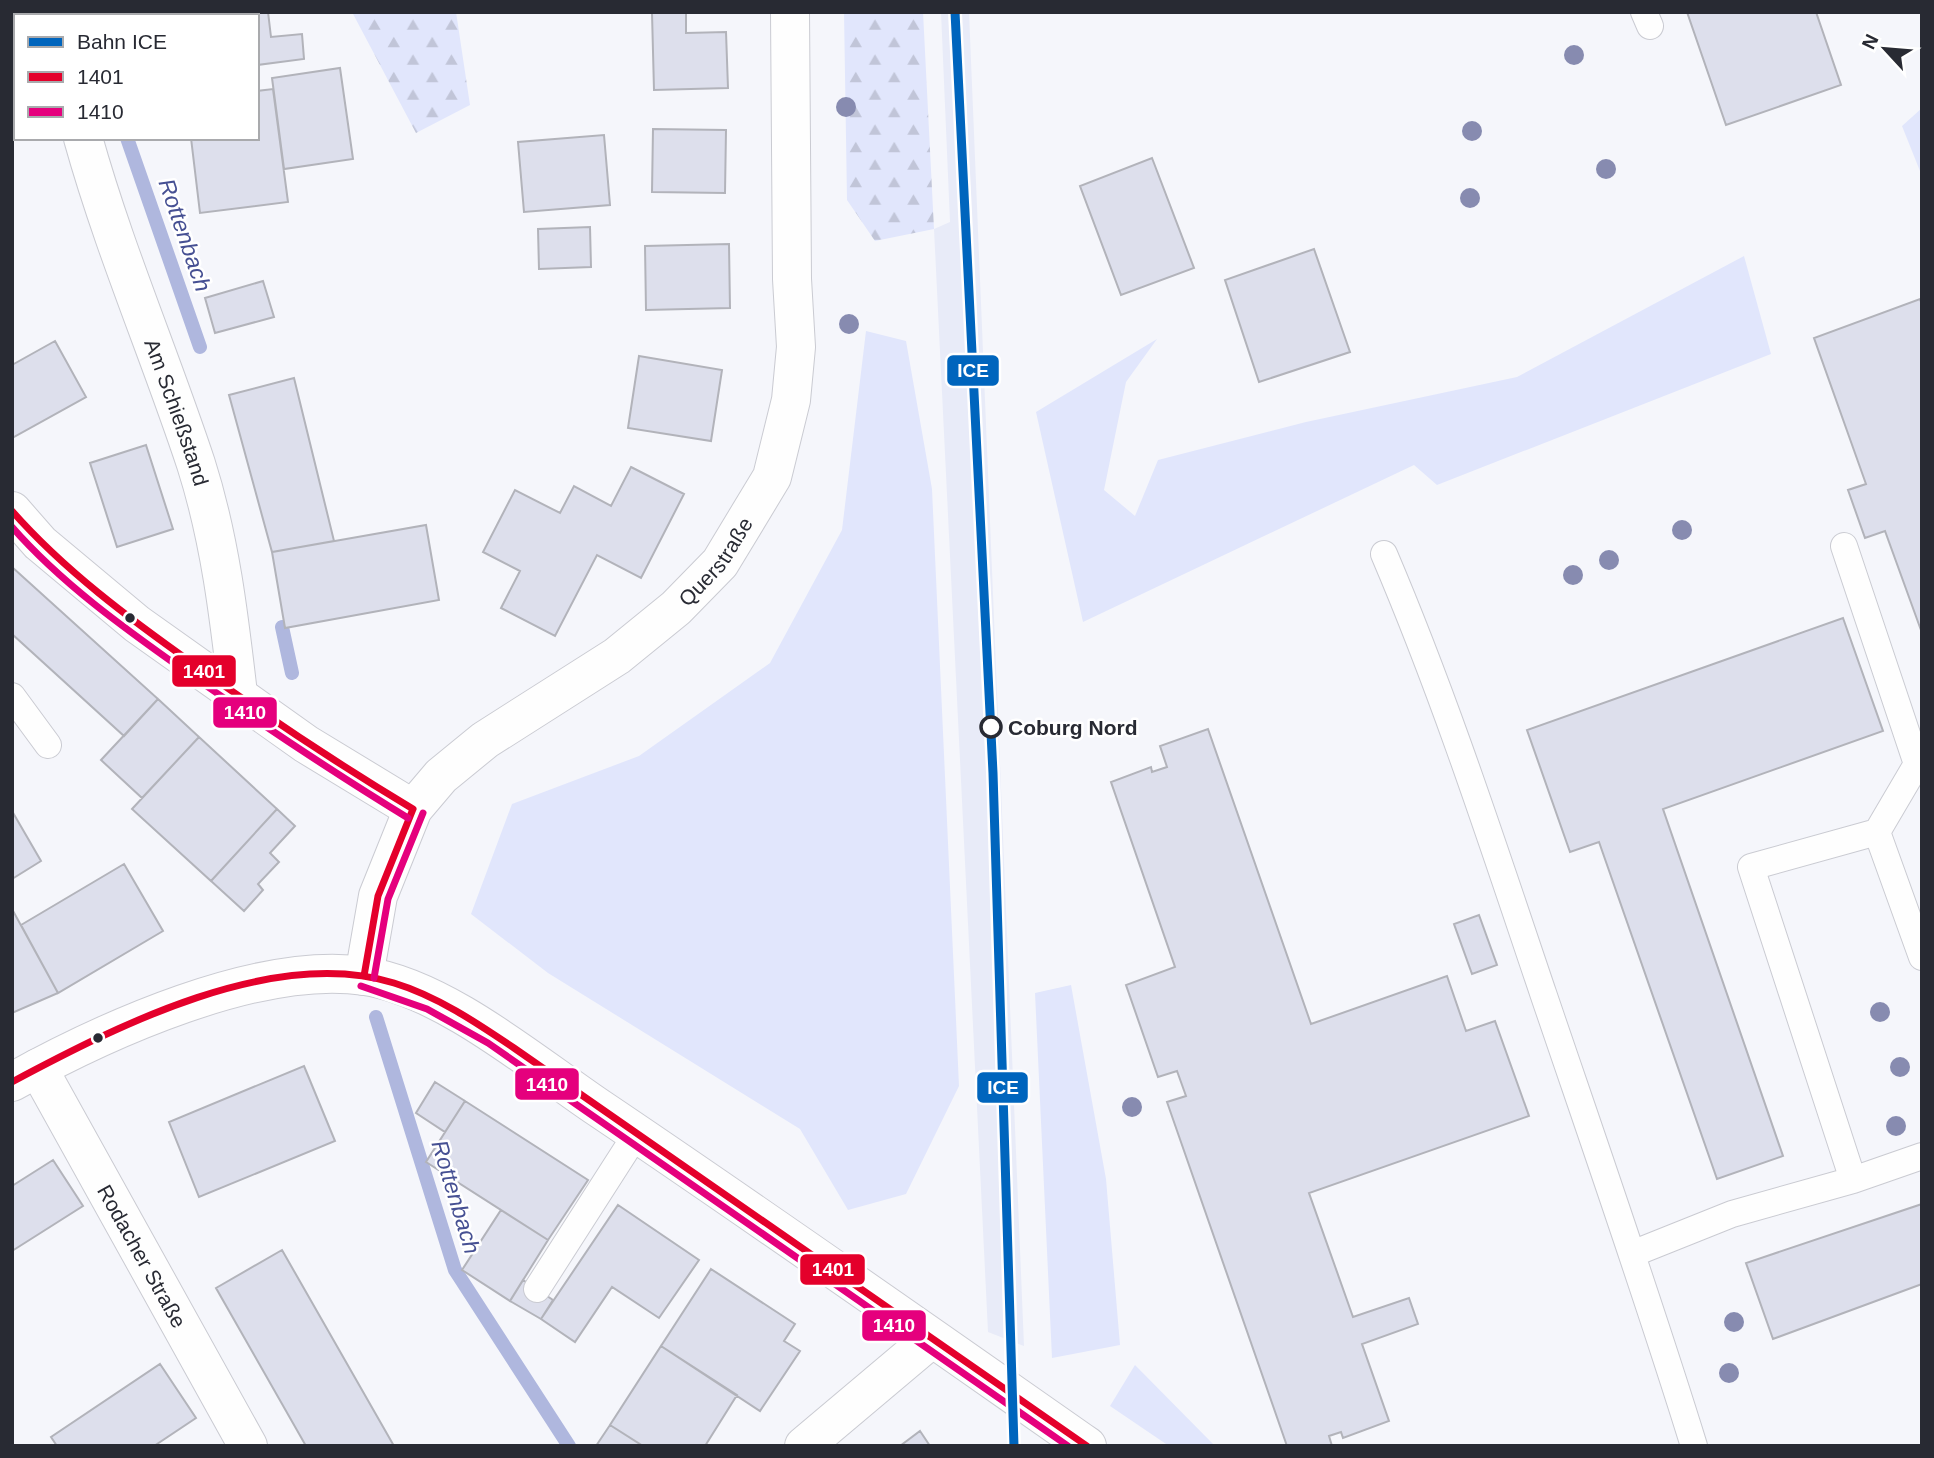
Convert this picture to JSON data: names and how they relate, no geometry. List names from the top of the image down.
{
  "streets": {
    "street": ["Am Schießstand", "Querstraße", "Rodacher Straße"]
  },
  "crossings": [
    ["Querstraße", "Rodacher Straße"]
  ],
  "water": ["Rottenbach"],
  "places": ["Coburg Nord"],
  "lines": ["rail line ICE", "transit line 1401", "transit line 1410"],
  "legend": ["Bahn ICE", "1401", "1410"],
  "north": "top left"
}
